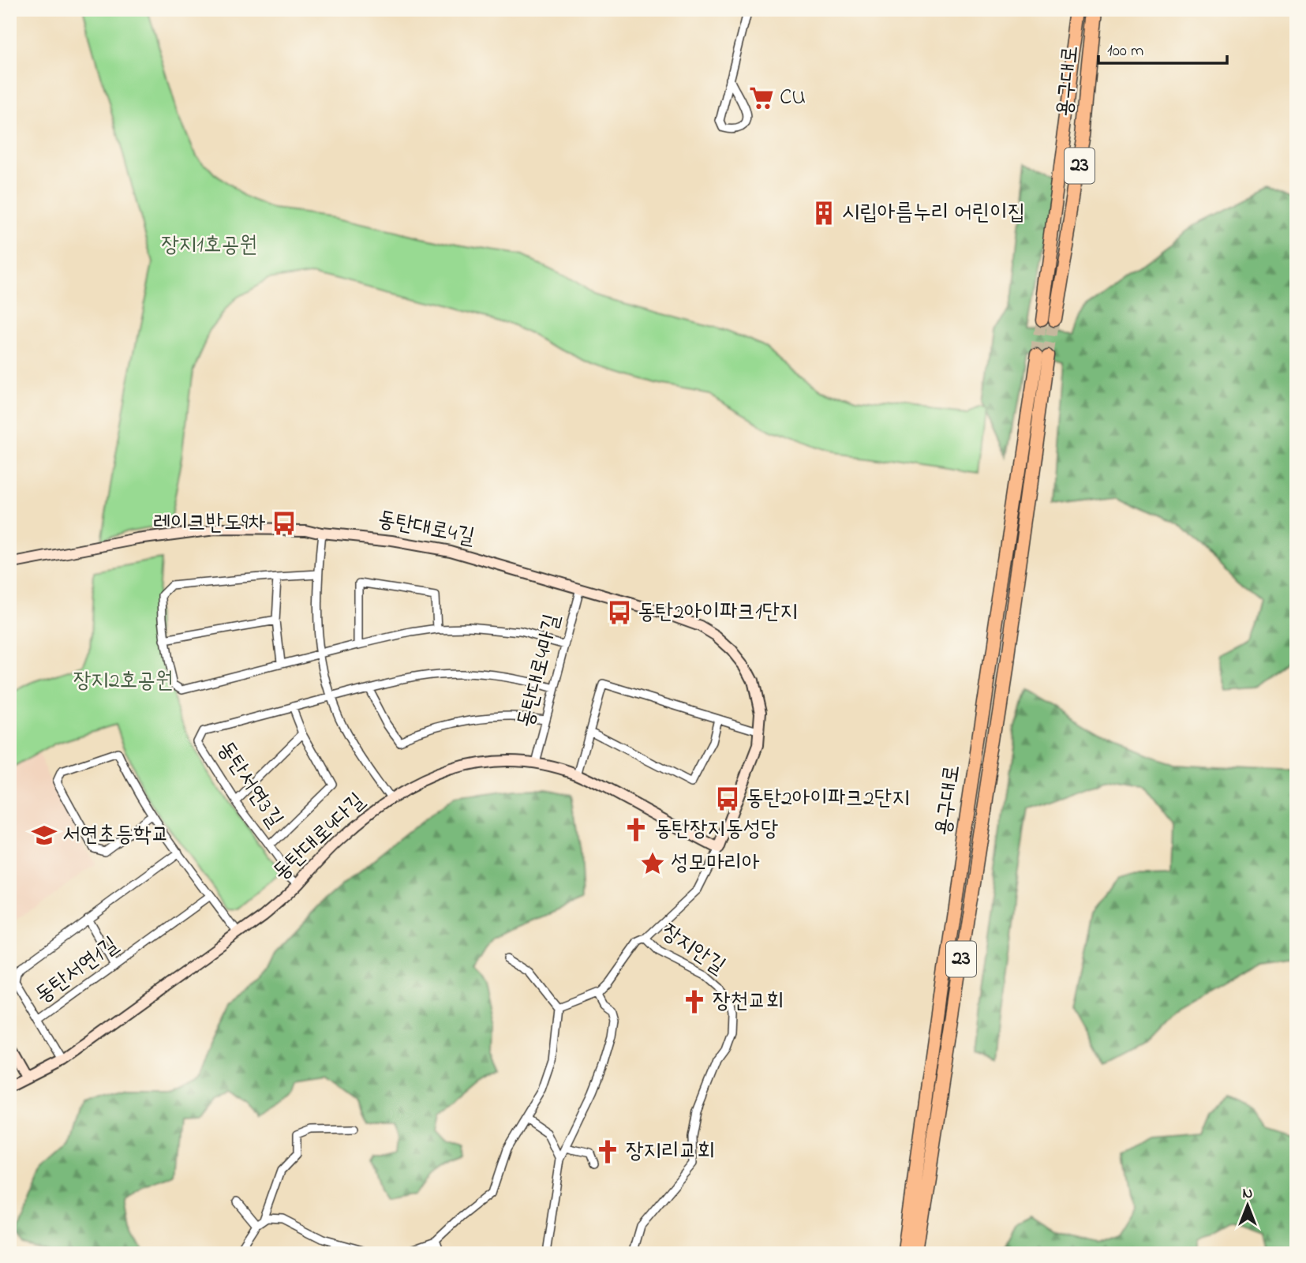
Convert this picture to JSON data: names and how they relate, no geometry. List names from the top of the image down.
{
  "streets": {
    "highway": ["용구대로", "23"],
    "street": [
      "동탄대로4길",
      "동탄대로4마길",
      "동탄서연3길",
      "동탄대로4다길",
      "장지안길",
      "동탄서연1길"
    ]
  },
  "crossings": [
    ["동탄대로4길", "동탄대로4마길"],
    ["동탄대로4길", "동탄대로4다길"],
    ["동탄대로4마길", "동탄서연3길"],
    ["동탄대로4마길", "동탄대로4다길"]
  ],
  "parks": ["장지1호공원", "장지2호공원"],
  "places": {
    "supermarket": ["CU"],
    "building": ["시립아름누리 어린이집"],
    "bus stop": ["레이크반도9차", "동탄2아이파크1단지", "동탄2아이파크2단지"],
    "church": ["동탄장지동성당", "장천교회", "장지리교회"],
    "school or university": ["서연초등학교"],
    "place": ["성모마리아"]
  },
  "scale_bar": "100 m",
  "north": "top"
}
